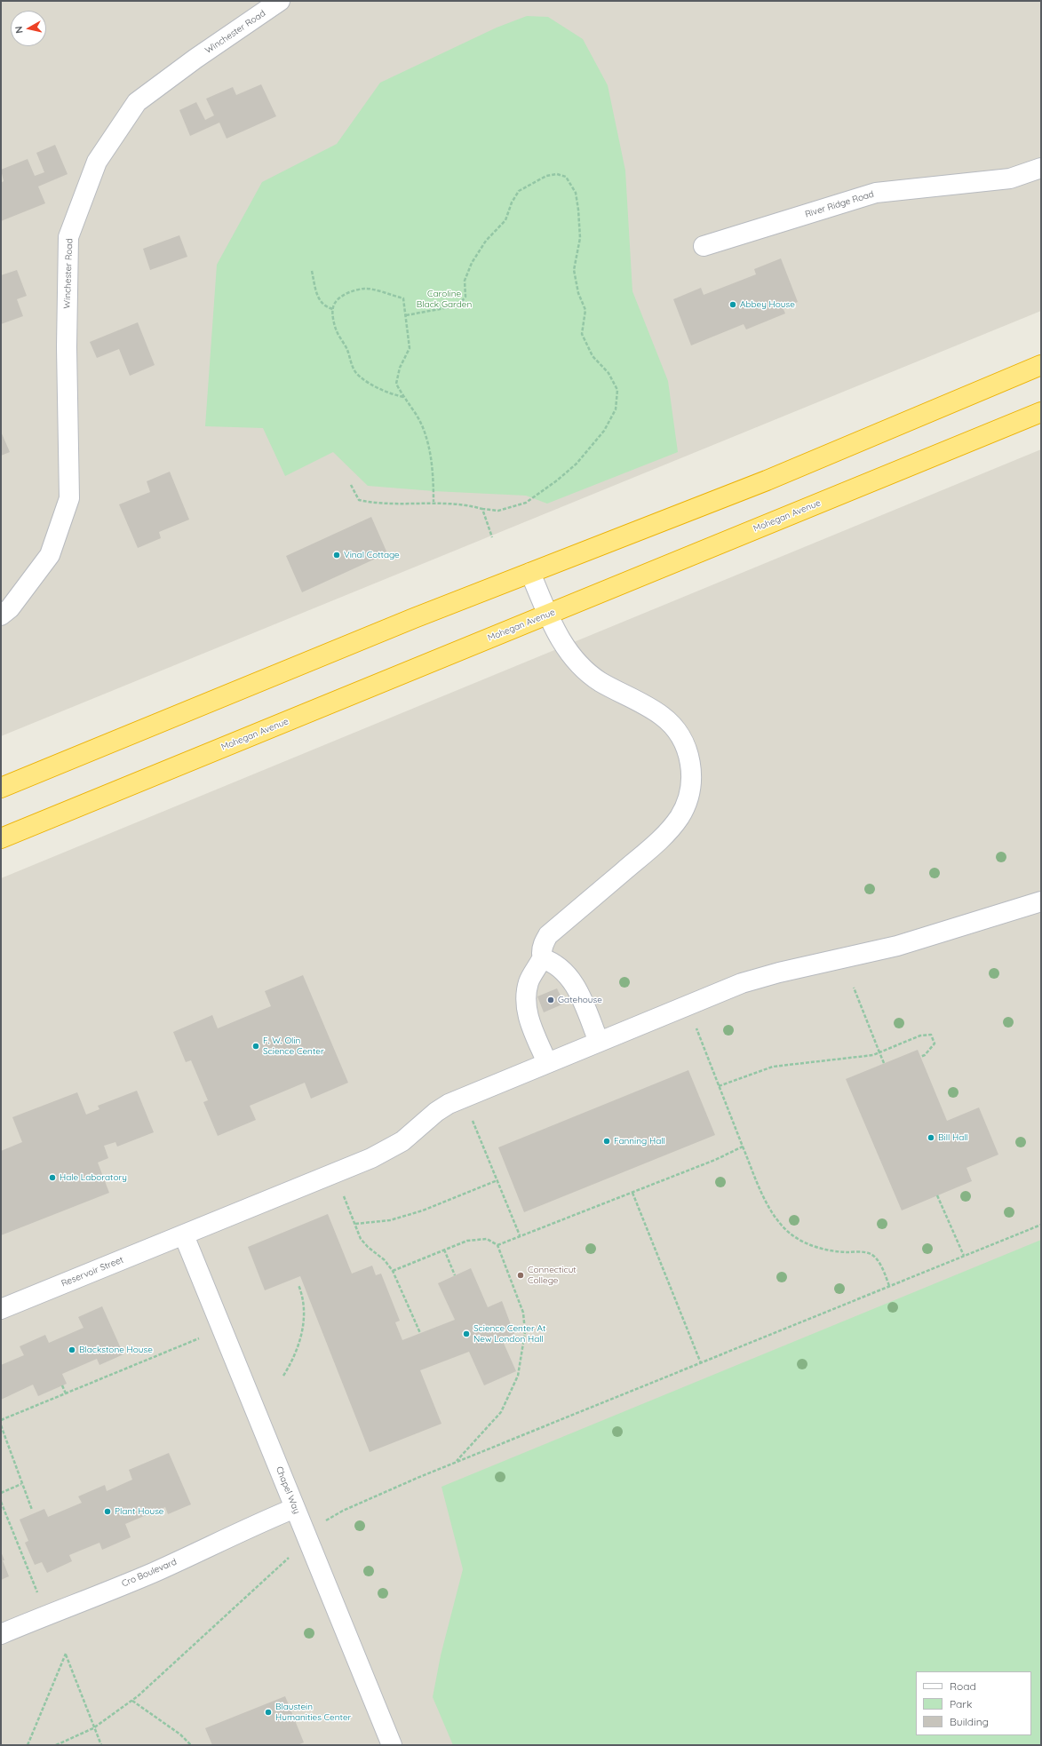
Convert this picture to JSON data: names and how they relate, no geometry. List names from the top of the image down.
{
  "streets": {
    "highway": ["Mohegan Avenue"],
    "street": [
      "Winchester Road",
      "River Ridge Road",
      "Reservoir Street",
      "Chapel Way",
      "Cro Boulevard"
    ]
  },
  "crossings": [
    ["Reservoir Street", "Chapel Way"],
    ["Chapel Way", "Cro Boulevard"]
  ],
  "parks": ["Caroline Black Garden"],
  "places": [
    "Abbey House",
    "Vinal Cottage",
    "Gatehouse",
    "F. W. Olin Science Center",
    "Bill Hall",
    "Fanning Hall",
    "Hale Laboratory",
    "Connecticut College",
    "Science Center At New London Hall",
    "Blackstone House",
    "Plant House",
    "Blaustein Humanities Center"
  ],
  "legend": ["Road", "Park", "Building"],
  "north": "left"
}
